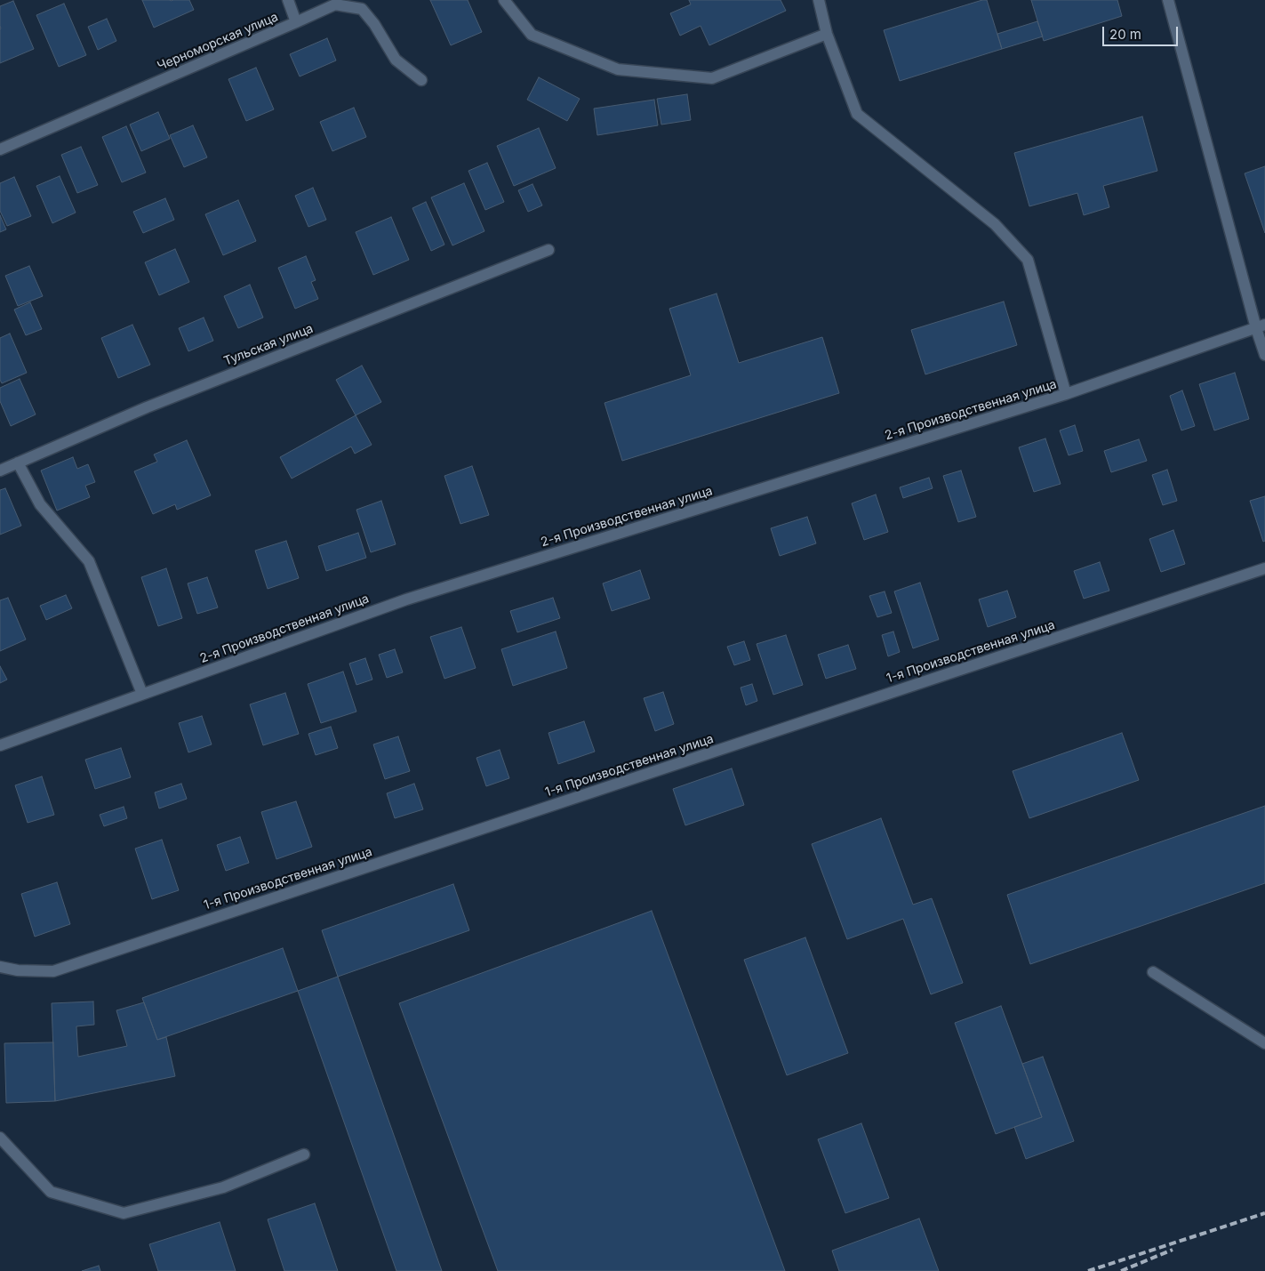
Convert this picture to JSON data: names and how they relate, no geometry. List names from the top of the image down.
{
  "streets": {
    "street": [
      "Черноморская улица",
      "Тульская улица",
      "2-я Производственная улица",
      "1-я Производственная улица"
    ]
  },
  "scale_bar": "20 m"
}
